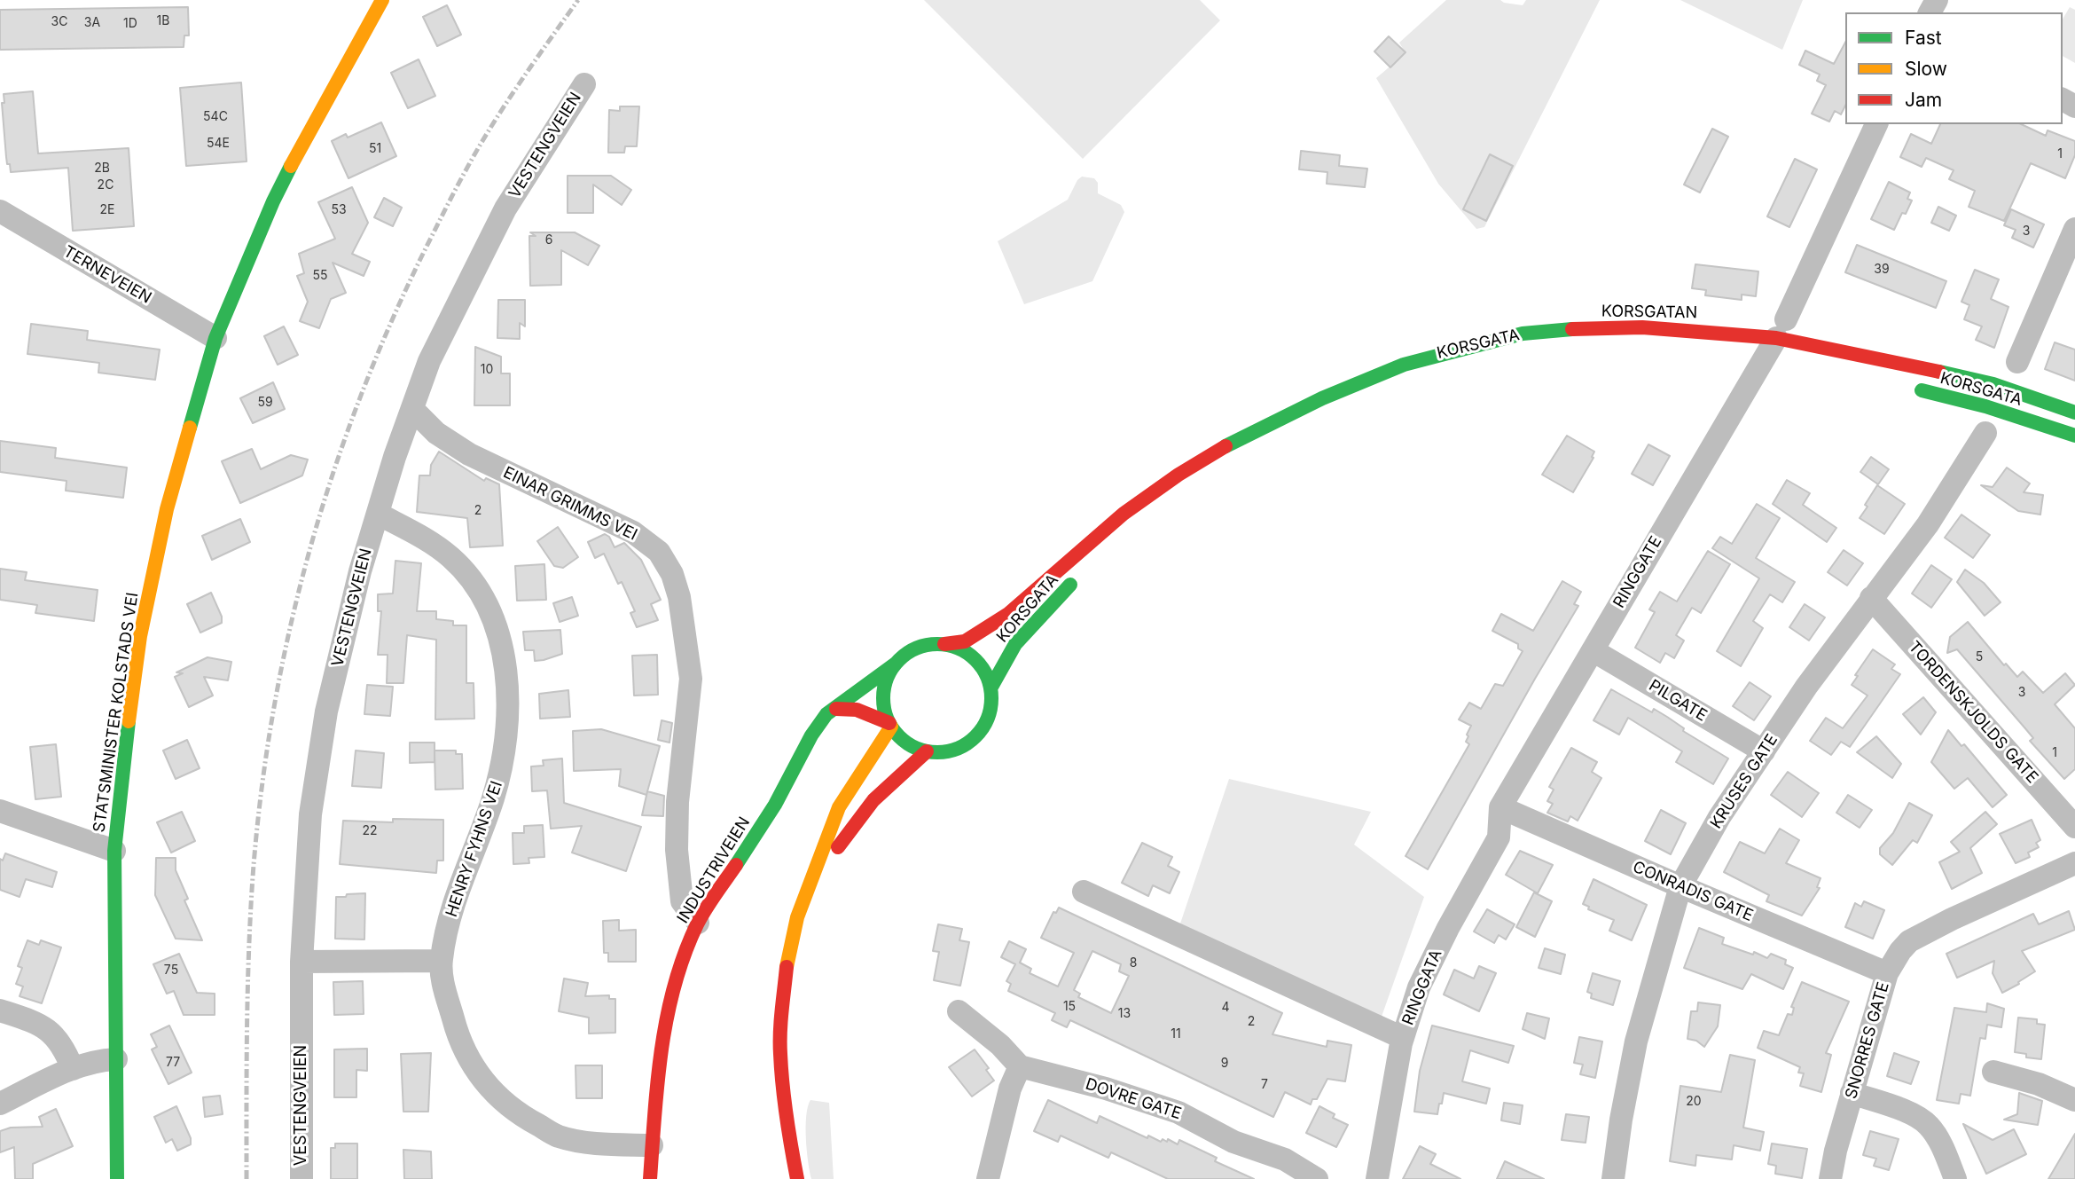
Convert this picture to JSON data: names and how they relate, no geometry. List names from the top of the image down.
{
  "streets": {
    "street": [
      "VESTENGVEIEN",
      "TERNEVEIEN",
      "KORSGATAN",
      "KORSGATA",
      "EINAR GRIMMS VEI",
      "RINGGATE",
      "PILGATE",
      "STATSMINISTER KOLSTADS VEI",
      "TORDENSKJOLDS GATE",
      "KRUSES GATE",
      "HENRY FYHNS VEI",
      "INDUSTRIVEIEN",
      "CONRADIS GATE",
      "RINGGATA",
      "SNORRES GATE",
      "DOVRE GATE"
    ]
  },
  "crossings": [
    ["VESTENGVEIEN", "EINAR GRIMMS VEI"],
    ["VESTENGVEIEN", "HENRY FYHNS VEI"],
    ["TERNEVEIEN", "STATSMINISTER KOLSTADS VEI"],
    ["KORSGATAN", "KORSGATA"],
    ["KORSGATAN", "RINGGATE"],
    ["KORSGATA", "RINGGATE"],
    ["KORSGATA", "INDUSTRIVEIEN"],
    ["EINAR GRIMMS VEI", "INDUSTRIVEIEN"],
    ["RINGGATE", "PILGATE"],
    ["RINGGATE", "CONRADIS GATE"],
    ["RINGGATE", "RINGGATA"],
    ["PILGATE", "KRUSES GATE"],
    ["TORDENSKJOLDS GATE", "KRUSES GATE"],
    ["KRUSES GATE", "CONRADIS GATE"],
    ["HENRY FYHNS VEI", "INDUSTRIVEIEN"],
    ["CONRADIS GATE", "RINGGATA"],
    ["CONRADIS GATE", "SNORRES GATE"]
  ],
  "house_numbers": [
    "1B",
    "3C",
    "3A",
    "1D",
    "54C",
    "54E",
    "51",
    "1",
    "2B",
    "2C",
    "2E",
    "53",
    "3",
    "6",
    "39",
    "55",
    "10",
    "59",
    "2",
    "5",
    "3",
    "1",
    "22",
    "8",
    "75",
    "15",
    "4",
    "13",
    "2",
    "11",
    "77",
    "9",
    "7",
    "20"
  ],
  "legend": ["Fast", "Slow", "Jam"]
}
